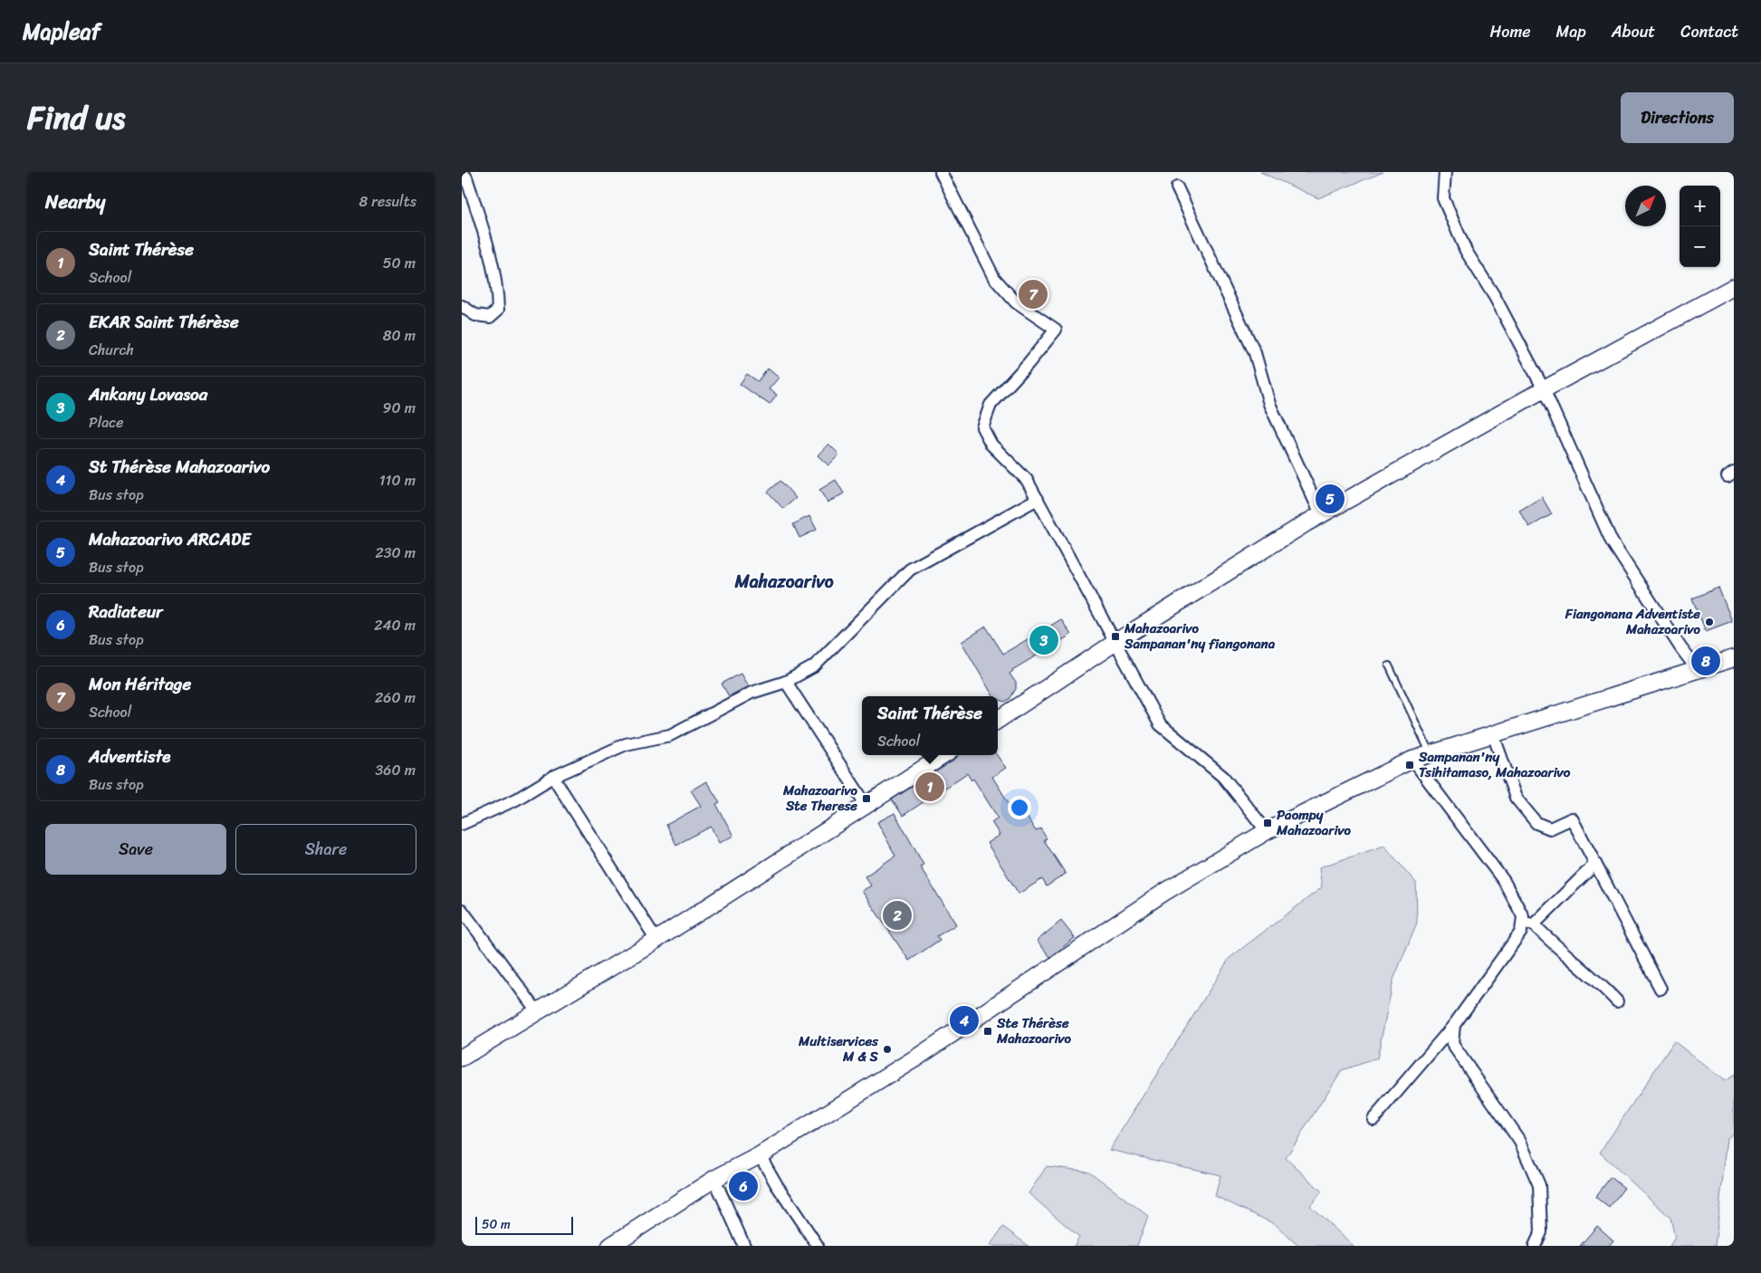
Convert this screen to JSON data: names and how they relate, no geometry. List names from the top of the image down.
{
  "districts": ["Mahazoarivo"],
  "places": {
    "other": ["Fiangonana Adventiste Mahazoarivo", "Multiservices M & S"],
    "transit": [
      "Mahazoarivo Sampanan'ny fiangonana",
      "Sampanan'ny Tsihitamaso, Mahazoarivo",
      "Mahazoarivo Ste Therese",
      "Paompy Mahazoarivo",
      "Ste Thérèse Mahazoarivo"
    ]
  },
  "scale_bar": "50 m",
  "north": "top right",
  "page": {
    "header": "Mapleaf",
    "nav": [
      "Home",
      "Map",
      "About",
      "Contact"
    ],
    "title": "Find us",
    "buttons": [
      "Directions",
      ["Save", "Share"]
    ],
    "heading": ["Nearby", "8 results"],
    "map_buttons": ["+", "−"],
    "list": [
      {
        "mark": "1",
        "name": "Saint Thérèse",
        "note": "School",
        "value": "50 m"
      },
      {
        "mark": "2",
        "name": "EKAR Saint Thérèse",
        "note": "Church",
        "value": "80 m"
      },
      {
        "mark": "3",
        "name": "Ankany Lovasoa",
        "note": "Place",
        "value": "90 m"
      },
      {
        "mark": "4",
        "name": "St Thérèse Mahazoarivo",
        "note": "Bus stop",
        "value": "110 m"
      },
      {
        "mark": "5",
        "name": "Mahazoarivo ARCADE",
        "note": "Bus stop",
        "value": "230 m"
      },
      {
        "mark": "6",
        "name": "Radiateur",
        "note": "Bus stop",
        "value": "240 m"
      },
      {
        "mark": "7",
        "name": "Mon Héritage",
        "note": "School",
        "value": "260 m"
      },
      {
        "mark": "8",
        "name": "Adventiste",
        "note": "Bus stop",
        "value": "360 m"
      }
    ],
    "pins": [
      "7",
      "5",
      "3",
      "8",
      "1",
      "2",
      "4",
      "6"
    ],
    "popup": ["Saint Thérèse", "School"],
    "scale": "50 m"
  }
}
